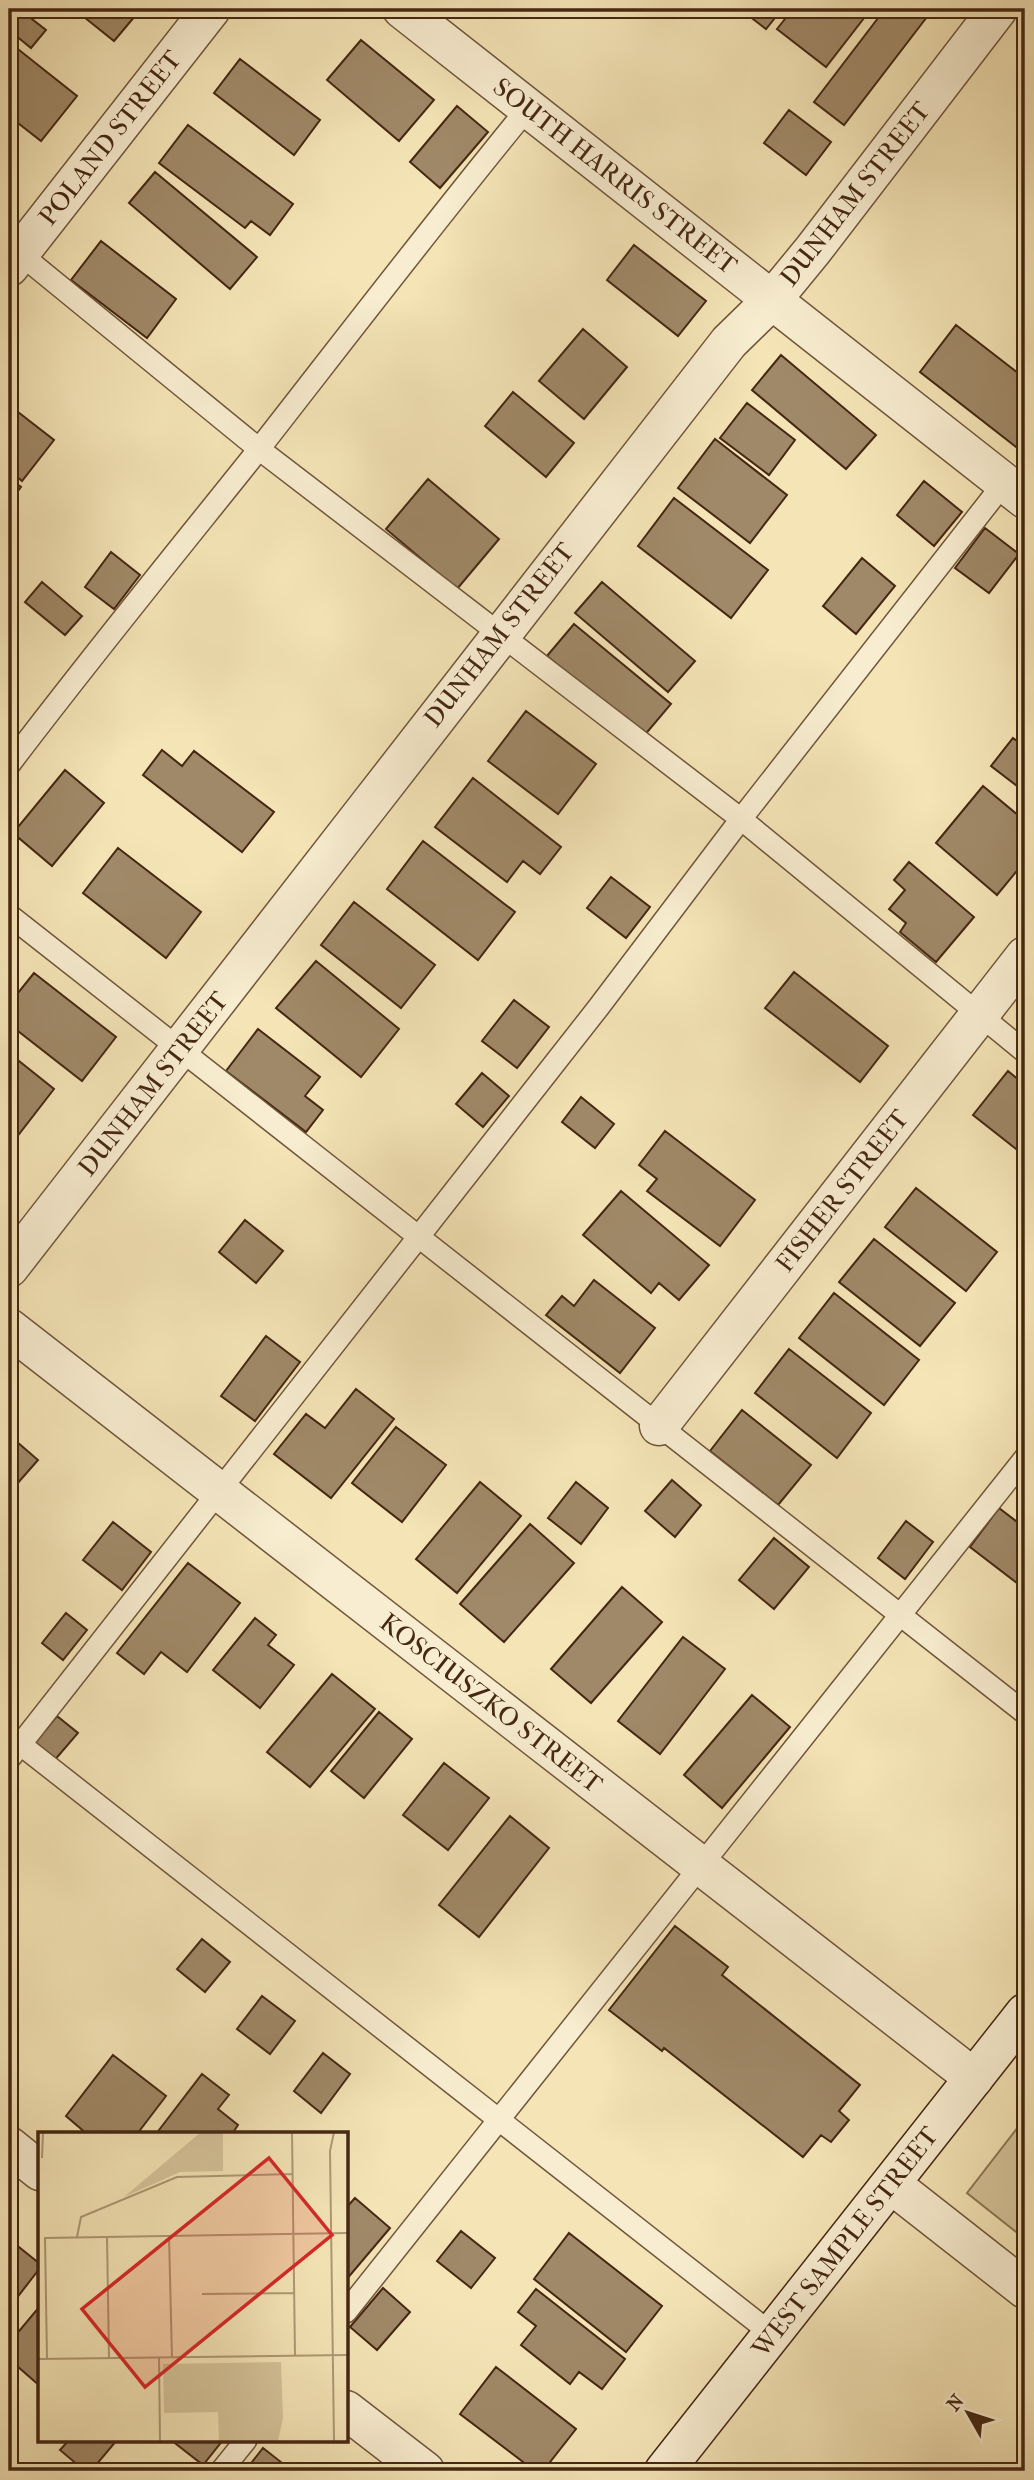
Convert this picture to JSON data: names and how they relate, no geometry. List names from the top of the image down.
{
  "streets": {
    "street": [
      "POLAND STREET",
      "SOUTH HARRIS STREET",
      "DUNHAM STREET",
      "FISHER STREET",
      "KOSCIUSZKO STREET",
      "WEST SAMPLE STREET"
    ]
  },
  "crossings": [
    ["SOUTH HARRIS STREET", "DUNHAM STREET"],
    ["KOSCIUSZKO STREET", "WEST SAMPLE STREET"]
  ],
  "north": "top left"
}
